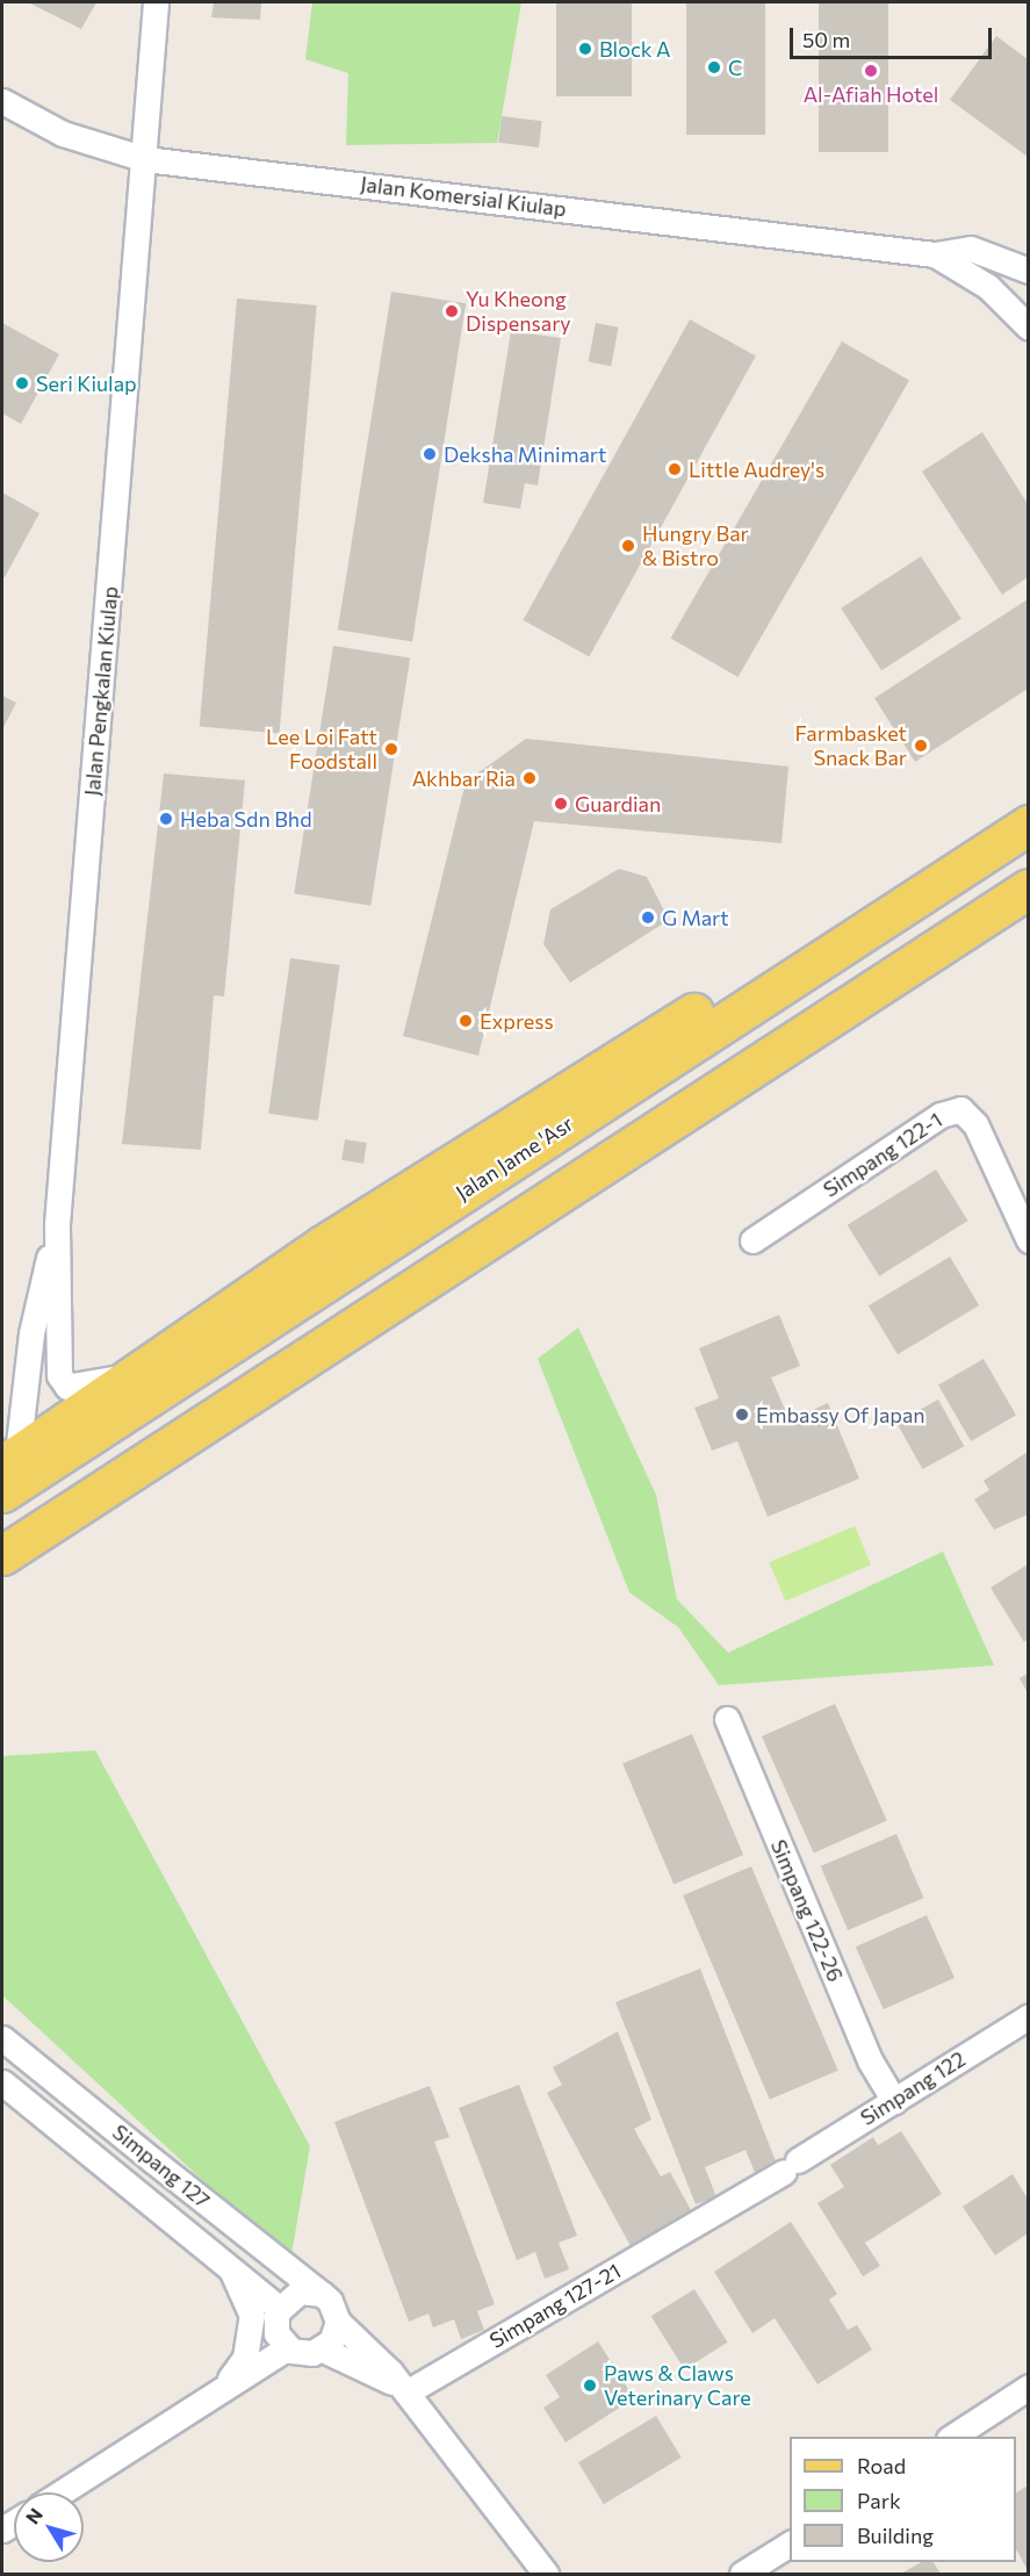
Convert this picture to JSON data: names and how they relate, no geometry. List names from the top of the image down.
{
  "streets": {
    "main road": ["Jalan Jame 'Asr"],
    "street": [
      "Jalan Komersial Kiulap",
      "Jalan Pengkalan Kiulap",
      "Simpang 122-1",
      "Simpang 122-26",
      "Simpang 122",
      "Simpang 127",
      "Simpang 127-21"
    ]
  },
  "crossings": [
    ["Jalan Komersial Kiulap", "Jalan Pengkalan Kiulap"],
    ["Simpang 122-26", "Simpang 122"],
    ["Simpang 122", "Simpang 127-21"]
  ],
  "places": [
    "Block A",
    "C",
    "Al-Afiah Hotel",
    "Yu Kheong Dispensary",
    "Seri Kiulap",
    "Deksha Minimart",
    "Little Audrey's",
    "Hungry Bar & Bistro",
    "Farmbasket Snack Bar",
    "Lee Loi Fatt Foodstall",
    "Akhbar Ria",
    "Guardian",
    "Heba Sdn Bhd",
    "G Mart",
    "Express",
    "Embassy Of Japan",
    "Paws & Claws Veterinary Care"
  ],
  "legend": ["Road", "Park", "Building"],
  "scale_bar": "50 m",
  "north": "top left"
}
